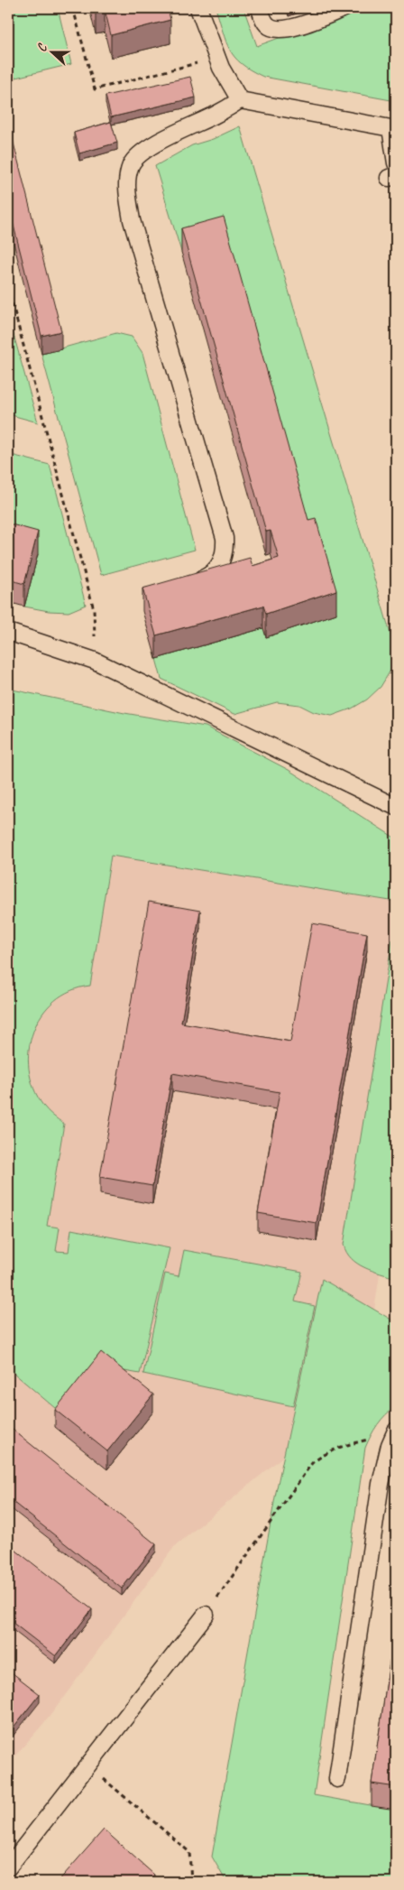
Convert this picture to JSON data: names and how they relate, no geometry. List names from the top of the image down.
{
  "north": "left"
}
